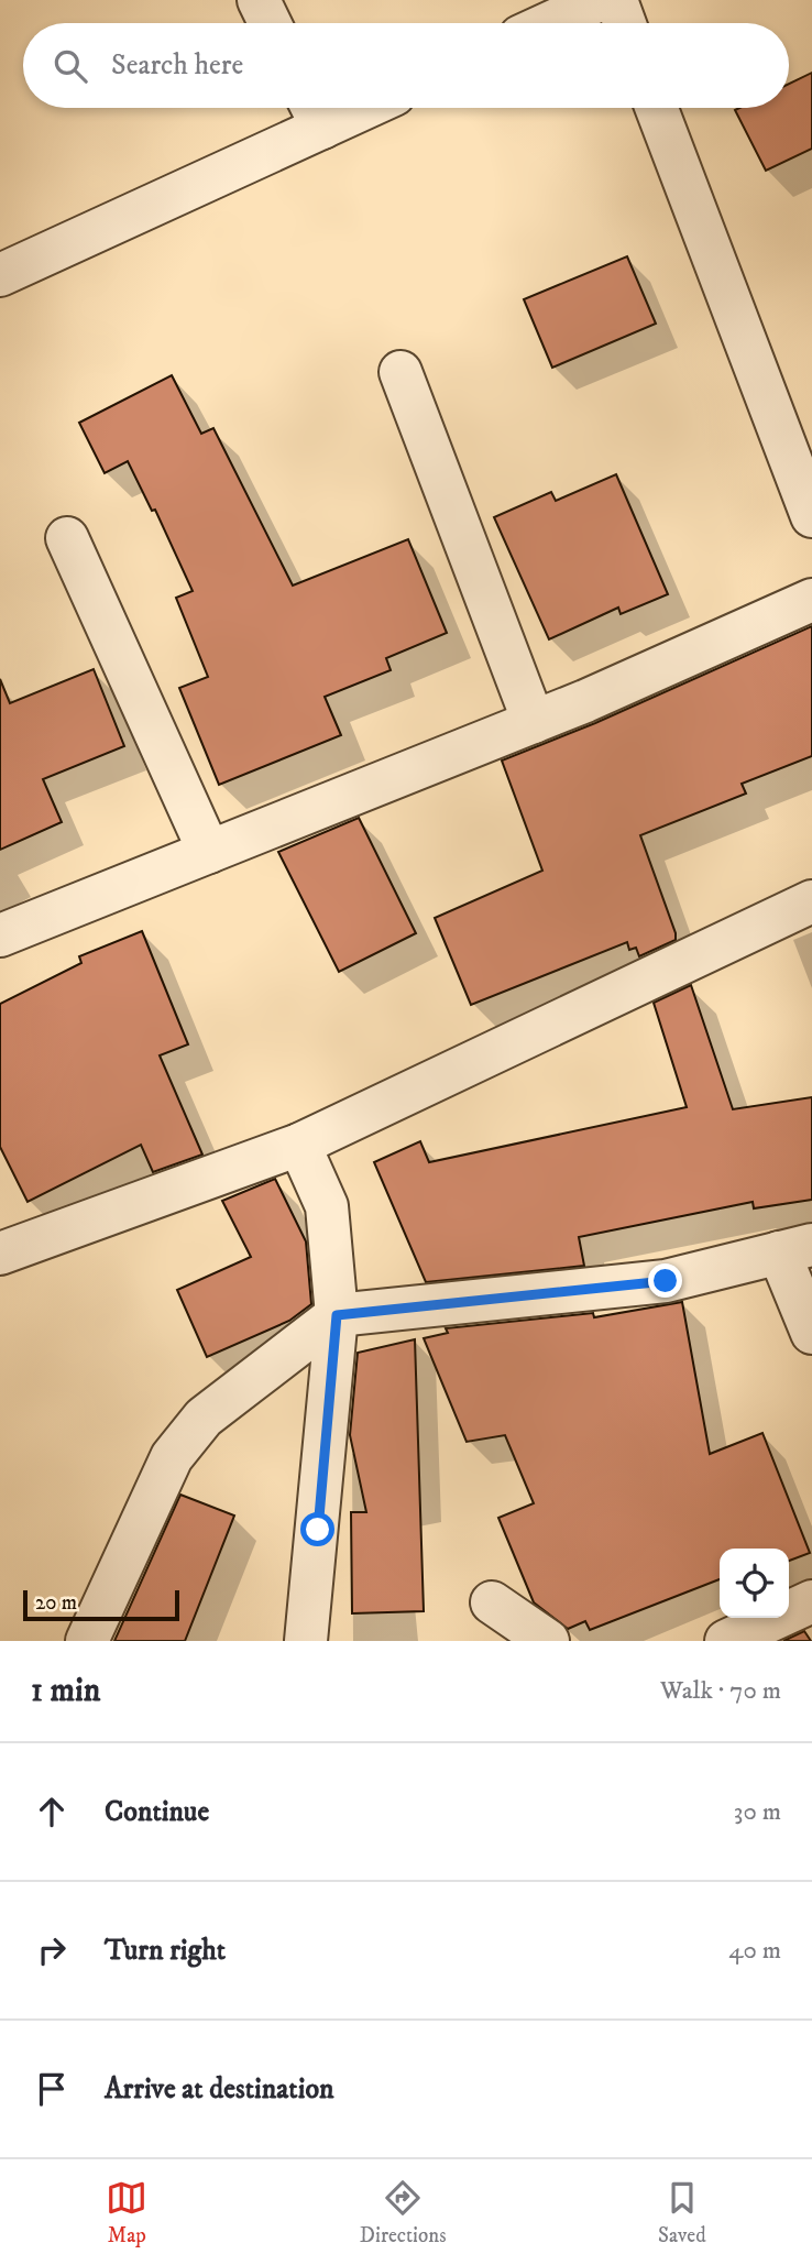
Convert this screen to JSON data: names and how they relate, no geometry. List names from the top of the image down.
{
  "scale_bar": "20 m",
  "page": {
    "search": "Search here",
    "scale": "20 m",
    "heading": ["1 min", "Walk · 70 m"],
    "list": [
      ["Continue", "30 m"],
      ["Turn right", "40 m"],
      "Arrive at destination"
    ],
    "nav": ["Map", "Directions", "Saved"]
  }
}
